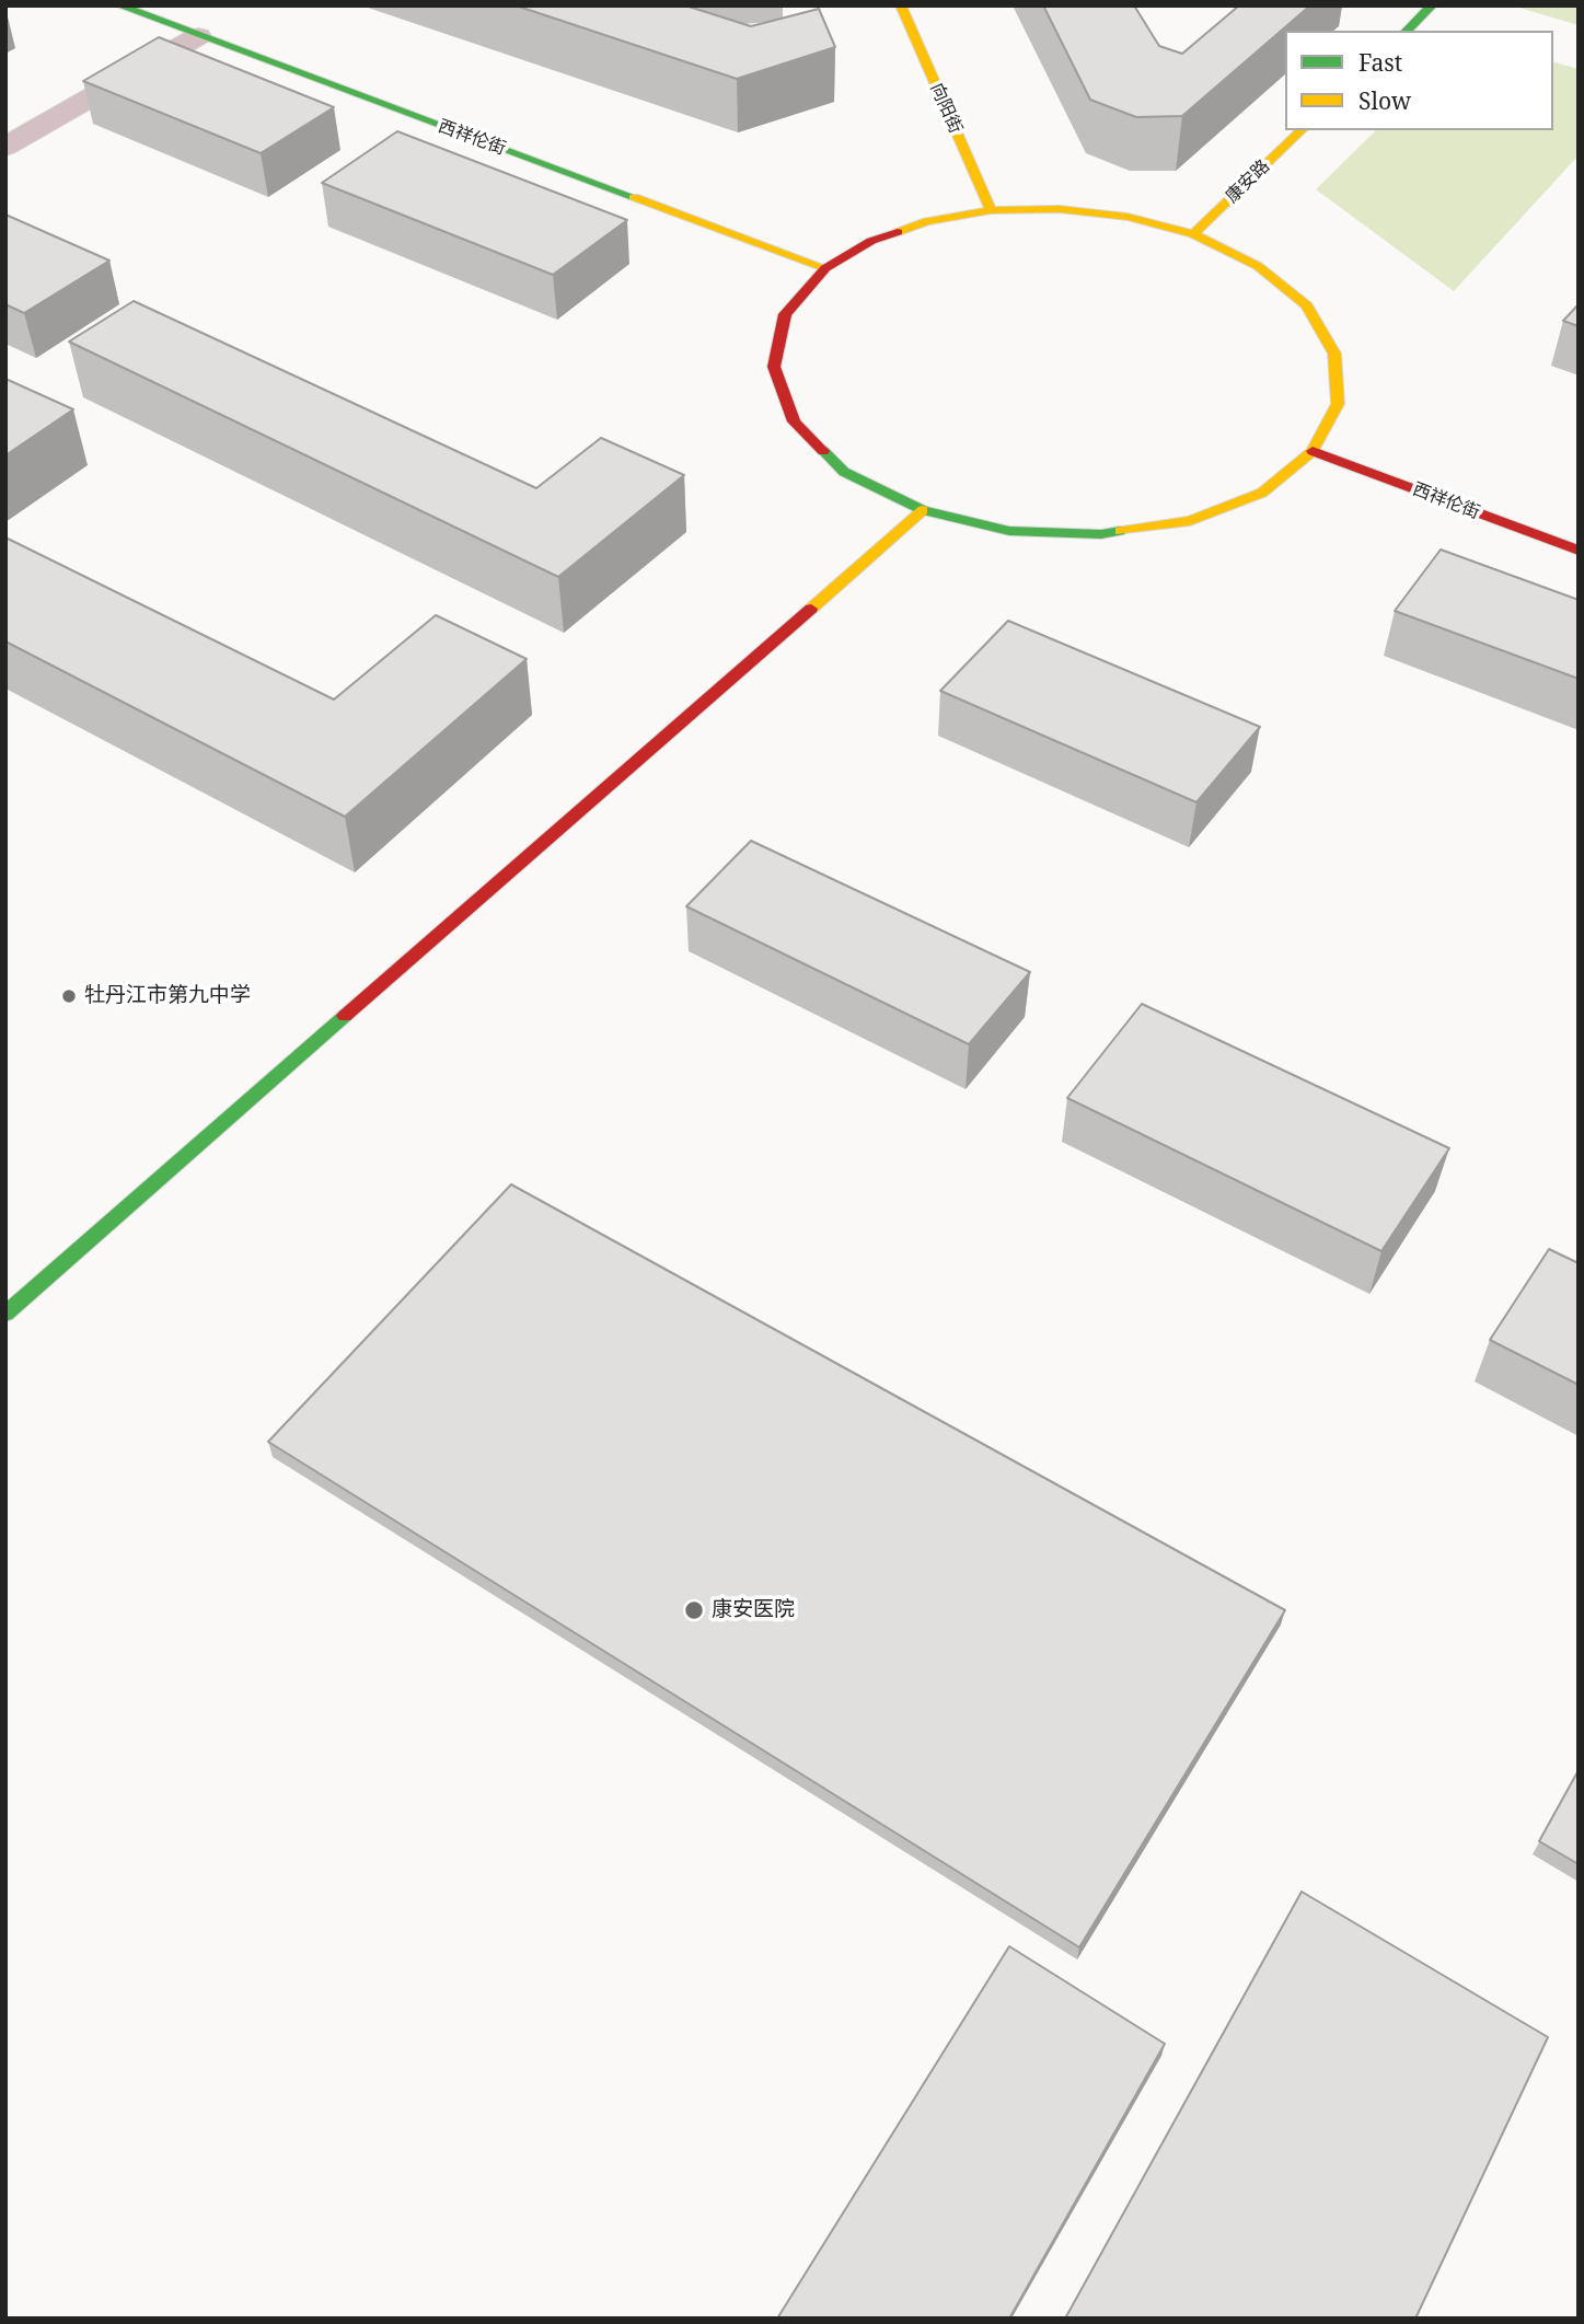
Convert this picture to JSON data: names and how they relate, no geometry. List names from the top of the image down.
{
  "streets": {
    "street": ["向阳街", "西祥伦街", "康安路"]
  },
  "places": ["牡丹江市第九中学", "康安医院"],
  "legend": ["Fast", "Slow"]
}
